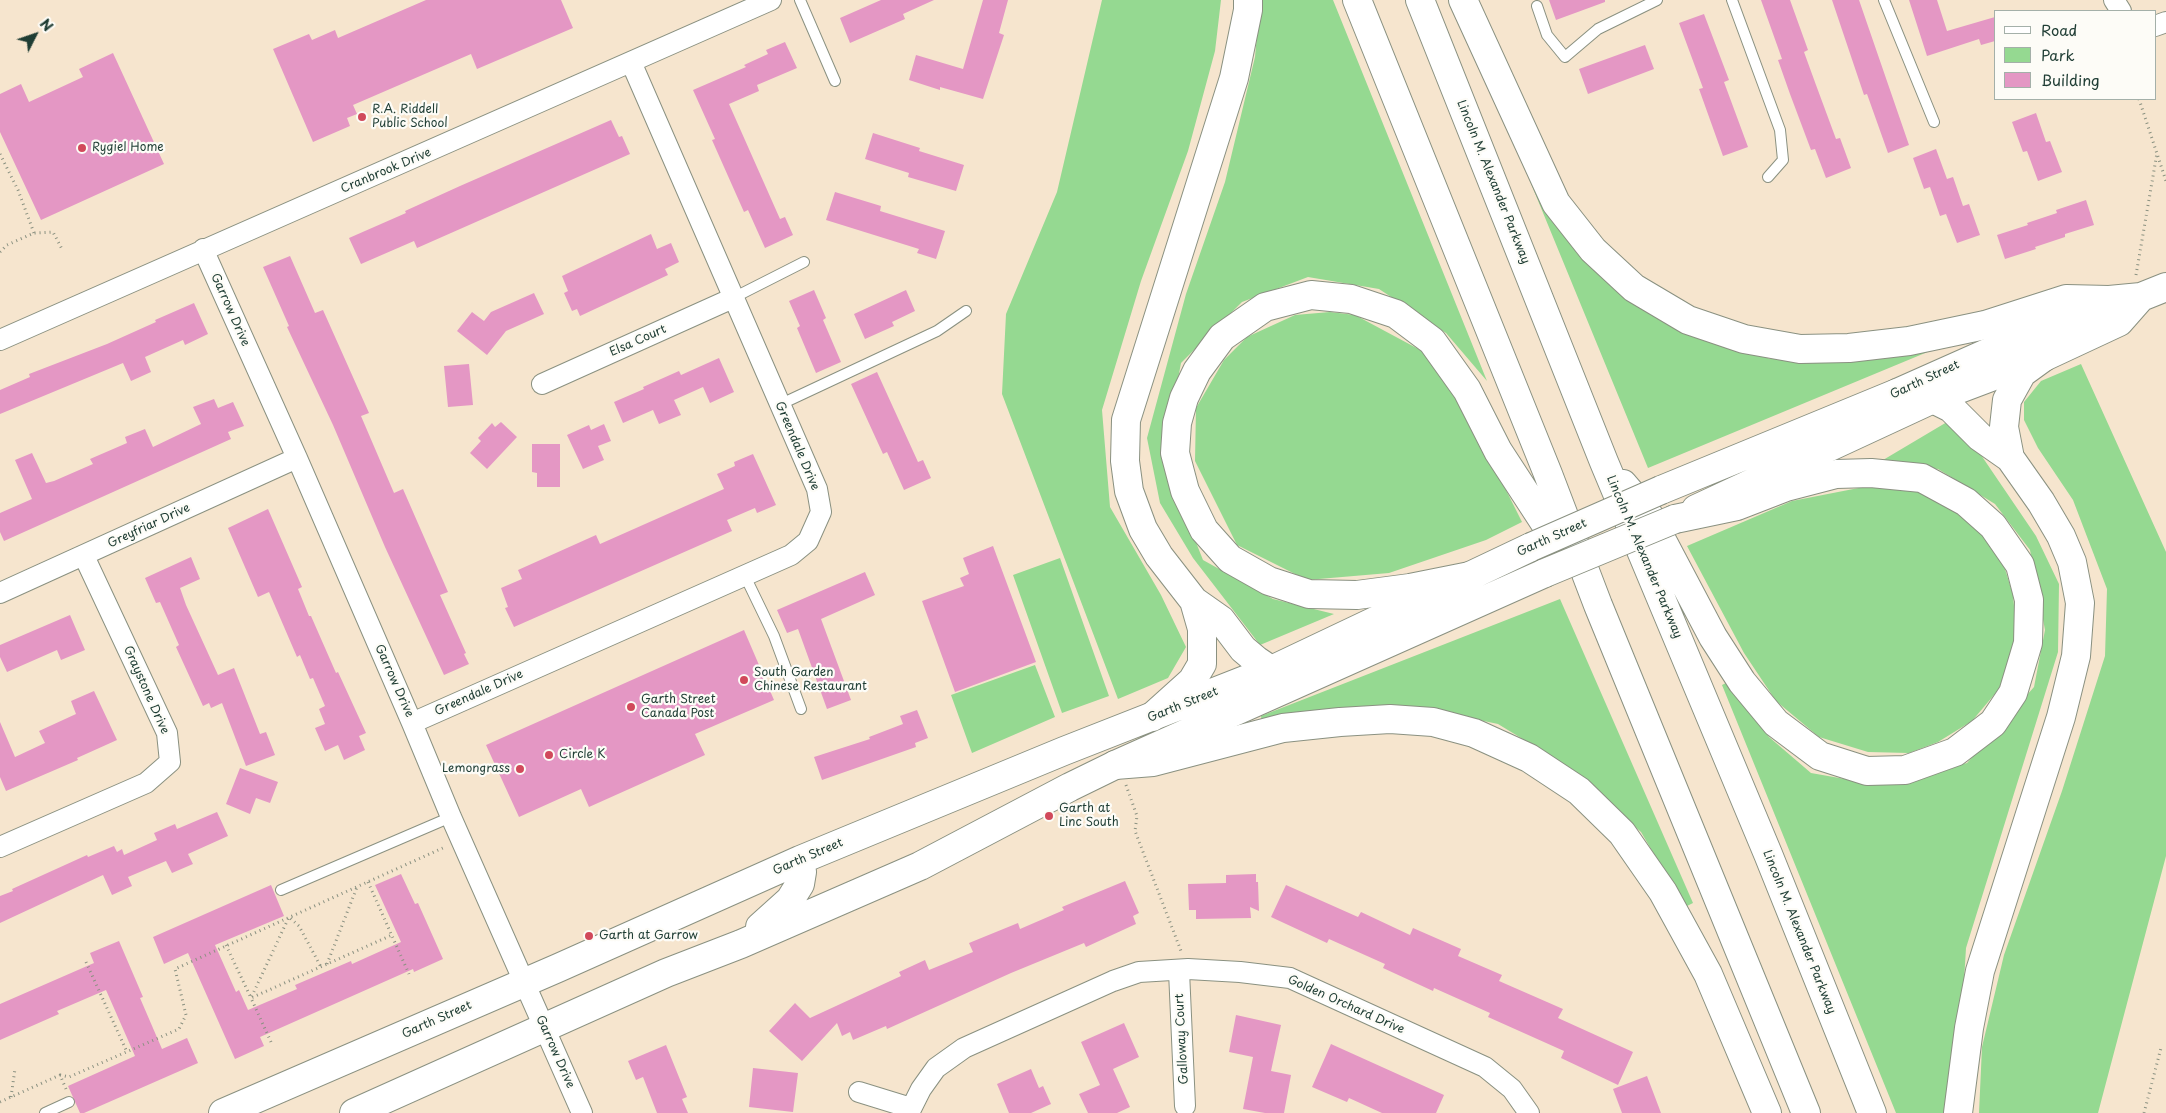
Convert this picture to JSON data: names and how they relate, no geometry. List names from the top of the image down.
{
  "streets": {
    "main road": ["Lincoln M. Alexander Parkway", "Garth Street"],
    "street": [
      "Cranbrook Drive",
      "Garrow Drive",
      "Elsa Court",
      "Greendale Drive",
      "Greyfriar Drive",
      "Graystone Drive",
      "Golden Orchard Drive",
      "Galloway Court"
    ]
  },
  "crossings": [
    ["Cranbrook Drive", "Garrow Drive"],
    ["Cranbrook Drive", "Greendale Drive"],
    ["Garrow Drive", "Garth Street"],
    ["Garrow Drive", "Greendale Drive"],
    ["Garrow Drive", "Greyfriar Drive"],
    ["Elsa Court", "Greendale Drive"],
    ["Greyfriar Drive", "Graystone Drive"],
    ["Golden Orchard Drive", "Galloway Court"]
  ],
  "places": [
    "R.A. Riddell Public School",
    "Rygiel Home",
    "South Garden Chinese Restaurant",
    "Garth Street Canada Post",
    "Circle K",
    "Lemongrass",
    "Garth at Linc South",
    "Garth at Garrow"
  ],
  "legend": ["Road", "Park", "Building"],
  "north": "top right"
}
